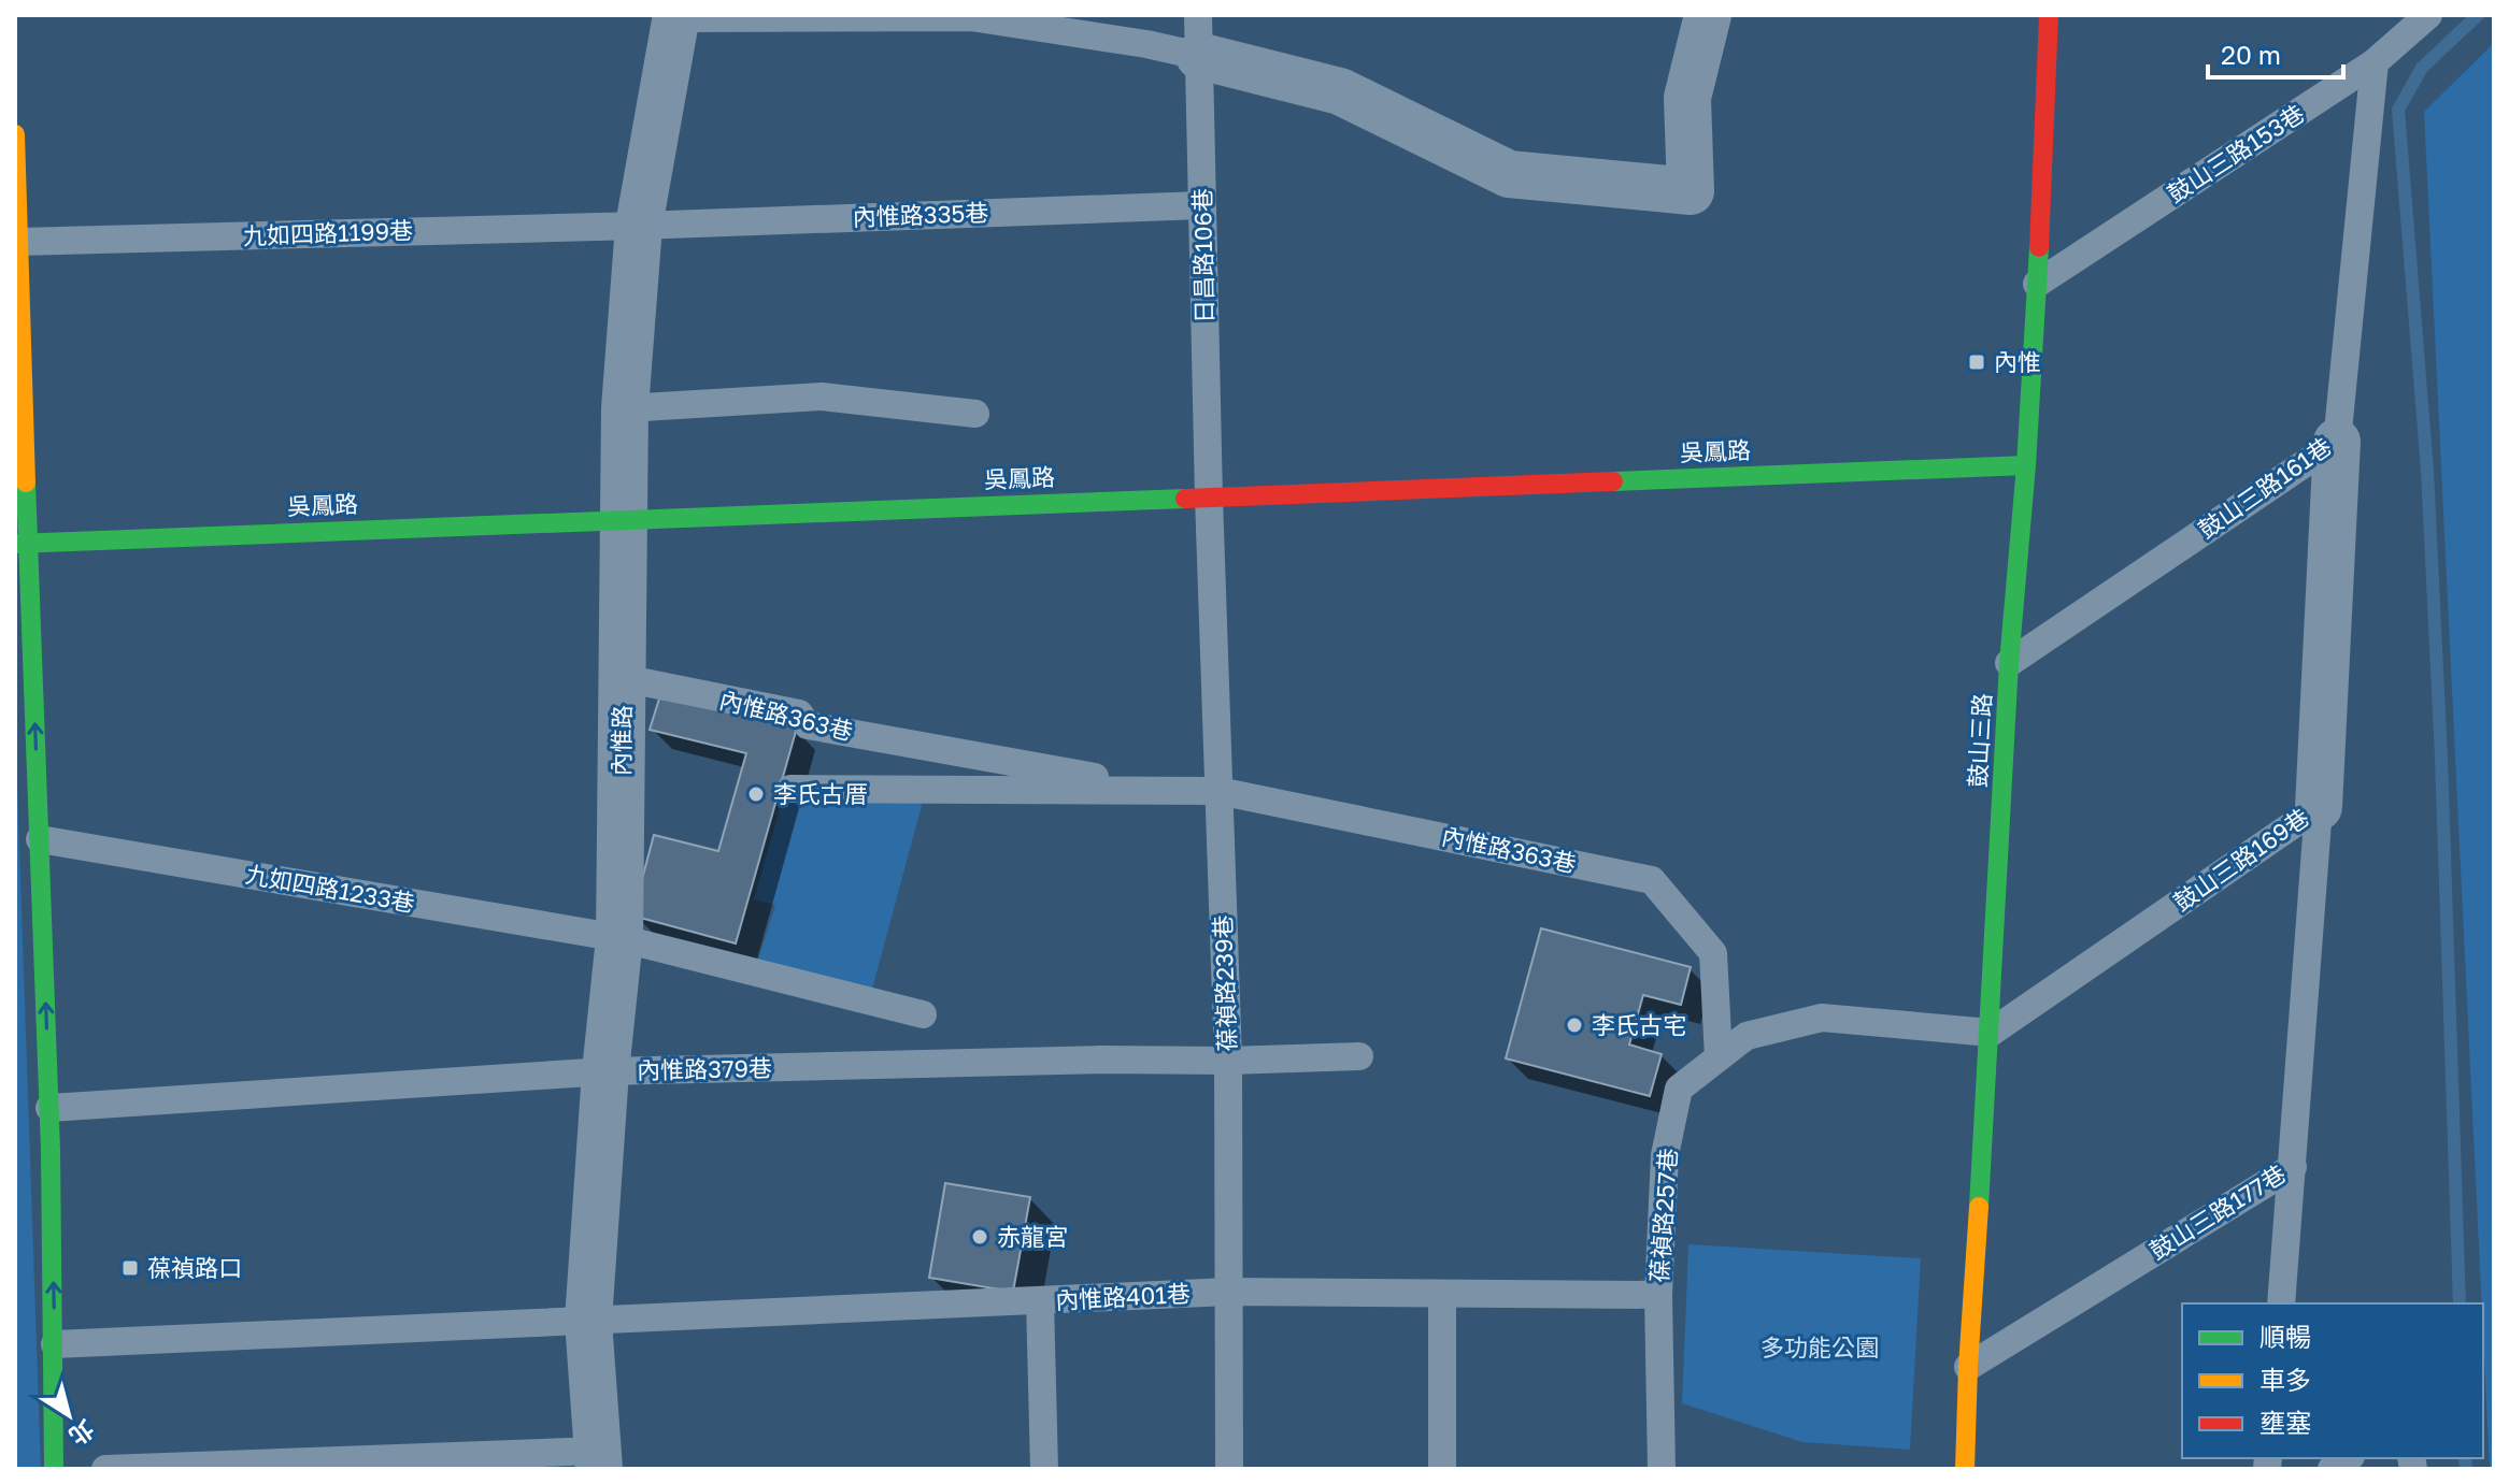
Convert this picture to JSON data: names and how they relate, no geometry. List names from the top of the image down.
{
  "streets": {
    "street": [
      "吳鳳路",
      "內惟路",
      "鼓山三路",
      "鼓山三路169巷"
    ],
    "lane": [
      "鼓山三路153巷",
      "內惟路335巷",
      "九如四路1199巷",
      "日昌路106巷",
      "鼓山三路161巷",
      "內惟路363巷",
      "九如四路1233巷",
      "葆禎路239巷",
      "內惟路379巷",
      "鼓山三路177巷",
      "葆禎路257巷",
      "內惟路401巷"
    ]
  },
  "crossings": [
    ["鼓山三路153巷", "鼓山三路161巷"],
    ["鼓山三路153巷", "鼓山三路"],
    ["內惟路335巷", "九如四路1199巷"],
    ["內惟路335巷", "日昌路106巷"],
    ["內惟路335巷", "內惟路"],
    ["九如四路1199巷", "內惟路"],
    ["日昌路106巷", "吳鳳路"],
    ["日昌路106巷", "葆禎路239巷"],
    ["吳鳳路", "內惟路"],
    ["吳鳳路", "鼓山三路"],
    ["吳鳳路", "葆禎路239巷"],
    ["鼓山三路161巷", "鼓山三路"],
    ["鼓山三路161巷", "鼓山三路169巷"],
    ["內惟路363巷", "內惟路"],
    ["內惟路363巷", "葆禎路239巷"],
    ["內惟路363巷", "葆禎路257巷"],
    ["內惟路", "九如四路1233巷"],
    ["內惟路", "內惟路379巷"],
    ["內惟路", "內惟路401巷"],
    ["鼓山三路", "鼓山三路169巷"],
    ["鼓山三路", "鼓山三路177巷"],
    ["鼓山三路", "葆禎路257巷"],
    ["鼓山三路169巷", "鼓山三路177巷"],
    ["鼓山三路169巷", "葆禎路257巷"],
    ["葆禎路239巷", "內惟路379巷"],
    ["葆禎路239巷", "內惟路401巷"],
    ["葆禎路257巷", "內惟路401巷"]
  ],
  "parks": ["多功能公園"],
  "places": {
    "transit": ["內惟", "葆禎路口"],
    "other": ["李氏古厝", "李氏古宅", "赤龍宮"]
  },
  "legend": ["順暢", "車多", "壅塞"],
  "scale_bar": "20 m",
  "north": "bottom right"
}
